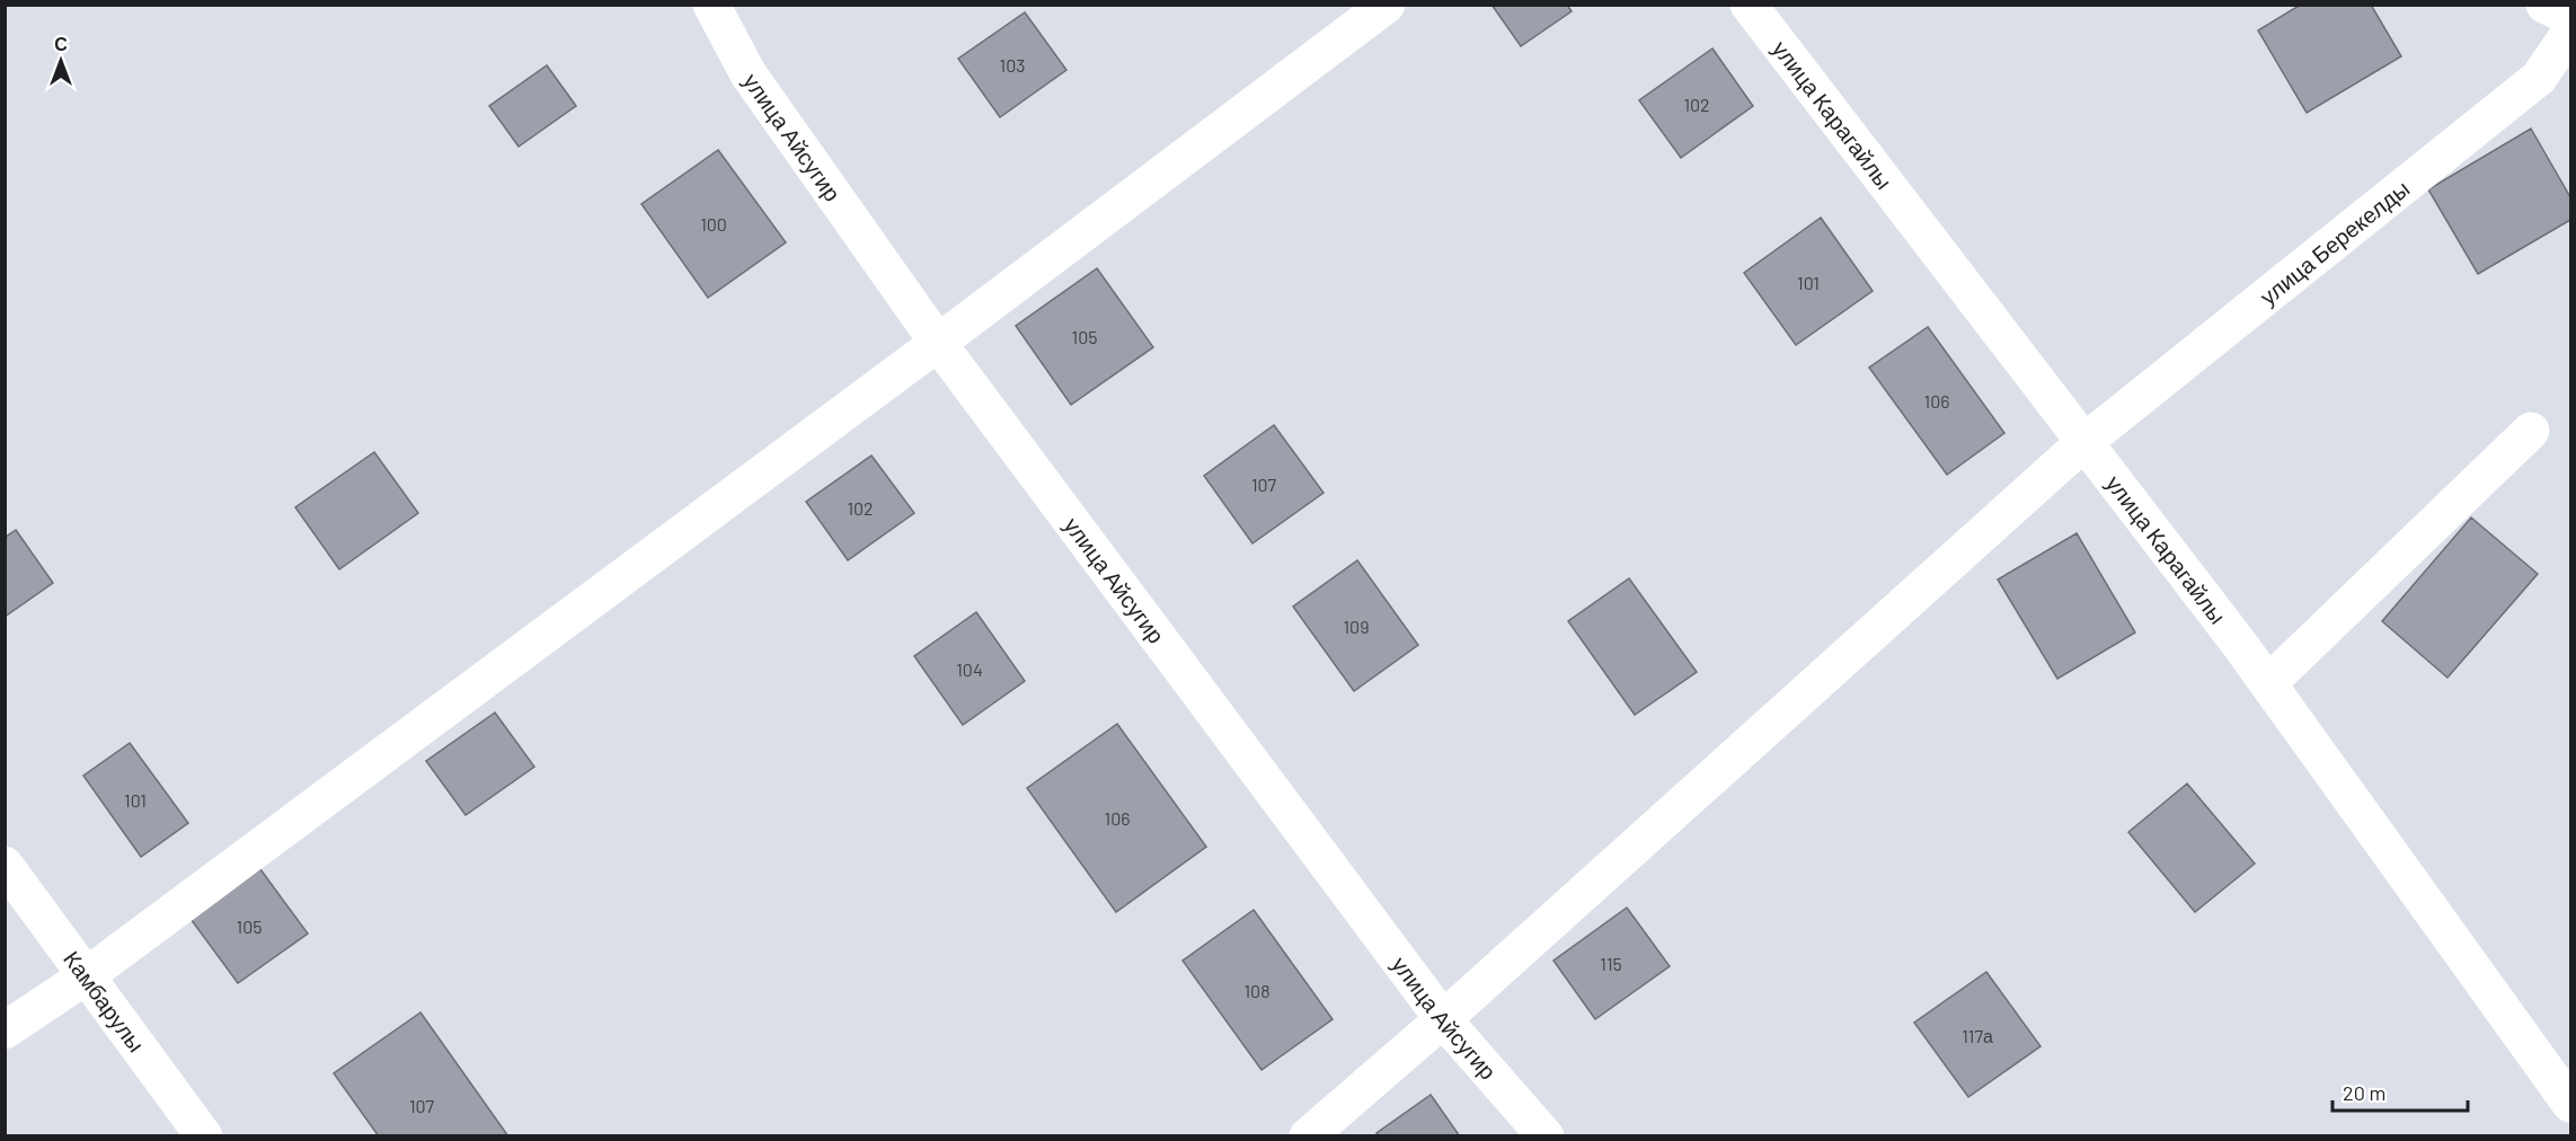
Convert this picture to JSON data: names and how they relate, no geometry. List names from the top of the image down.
{
  "streets": {
    "street": [
      "улица Карагайлы",
      "улица Айсугир",
      "улица Берекелды",
      "Камбарулы"
    ]
  },
  "crossings": [
    ["улица Карагайлы", "улица Берекелды"],
    ["улица Айсугир", "улица Берекелды"]
  ],
  "house_numbers": [
    "103",
    "102",
    "100",
    "101",
    "105",
    "106",
    "107",
    "102",
    "109",
    "104",
    "101",
    "106",
    "105",
    "115",
    "108",
    "117а",
    "107"
  ],
  "scale_bar": "20 m",
  "north": "top"
}
